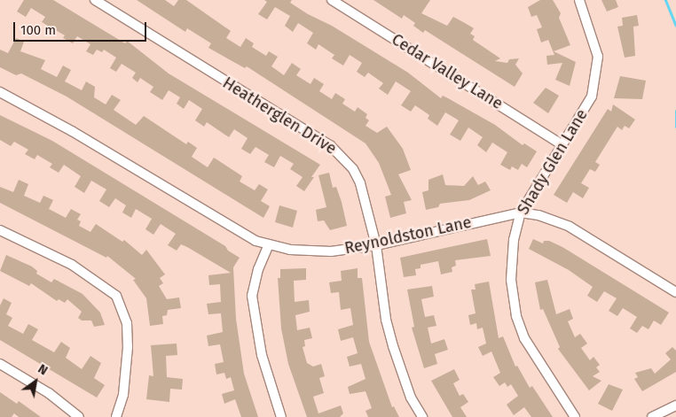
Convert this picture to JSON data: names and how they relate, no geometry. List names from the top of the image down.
{
  "streets": {
    "street": [
      "Cedar Valley Lane",
      "Heatherglen Drive",
      "Shady Glen Lane",
      "Reynoldston Lane"
    ]
  },
  "crossings": [
    ["Cedar Valley Lane", "Shady Glen Lane"],
    ["Heatherglen Drive", "Reynoldston Lane"],
    ["Shady Glen Lane", "Reynoldston Lane"]
  ],
  "scale_bar": "100 m",
  "north": "top right"
}
